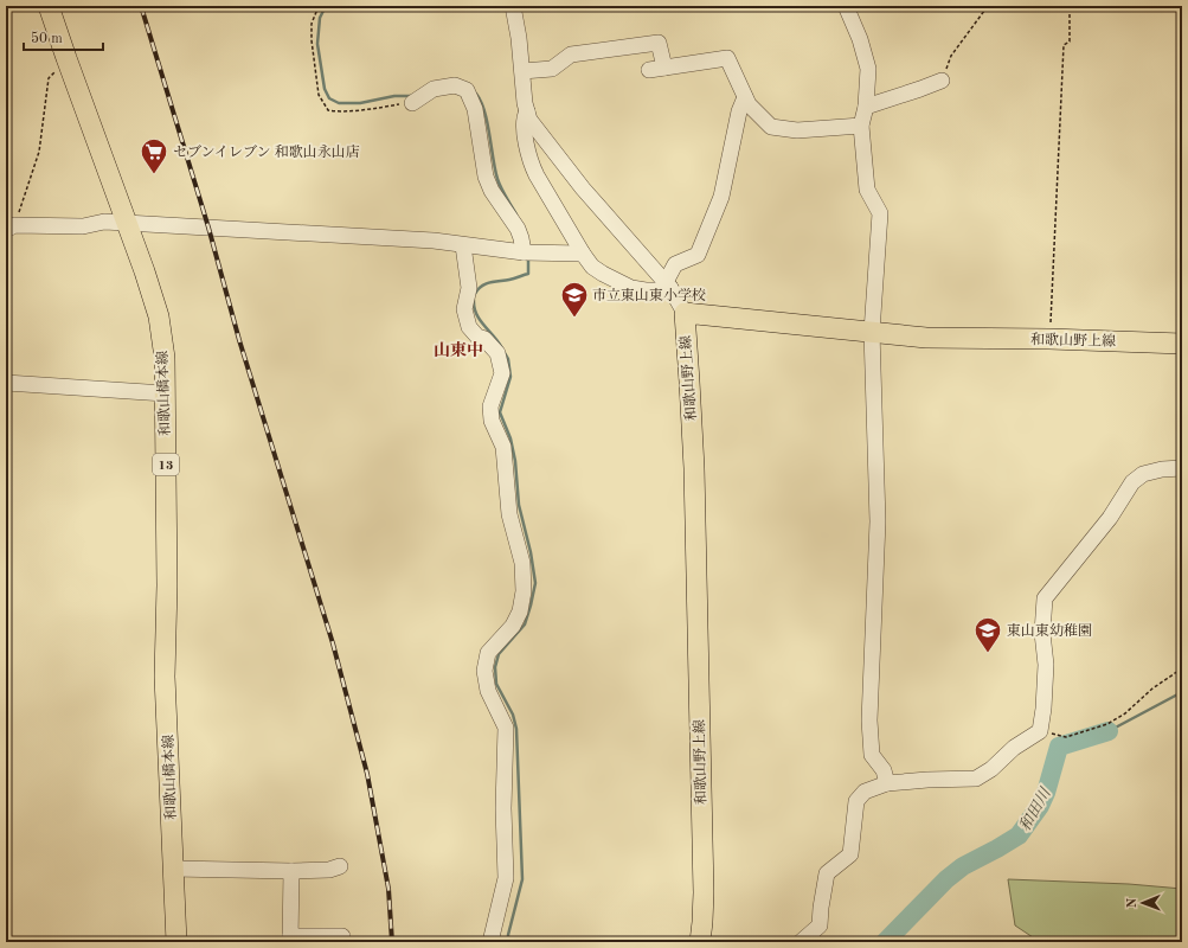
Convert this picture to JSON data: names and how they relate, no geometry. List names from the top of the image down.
{
  "streets": {
    "main road": ["和歌山野上線", "和歌山橋本線", "13"]
  },
  "districts": ["山東中"],
  "water": ["和田川"],
  "places": {
    "supermarket": ["セブンイレブン 和歌山永山店"],
    "school or university": ["市立東山東小学校", "東山東幼稚園"]
  },
  "scale_bar": "50 m",
  "north": "left"
}
